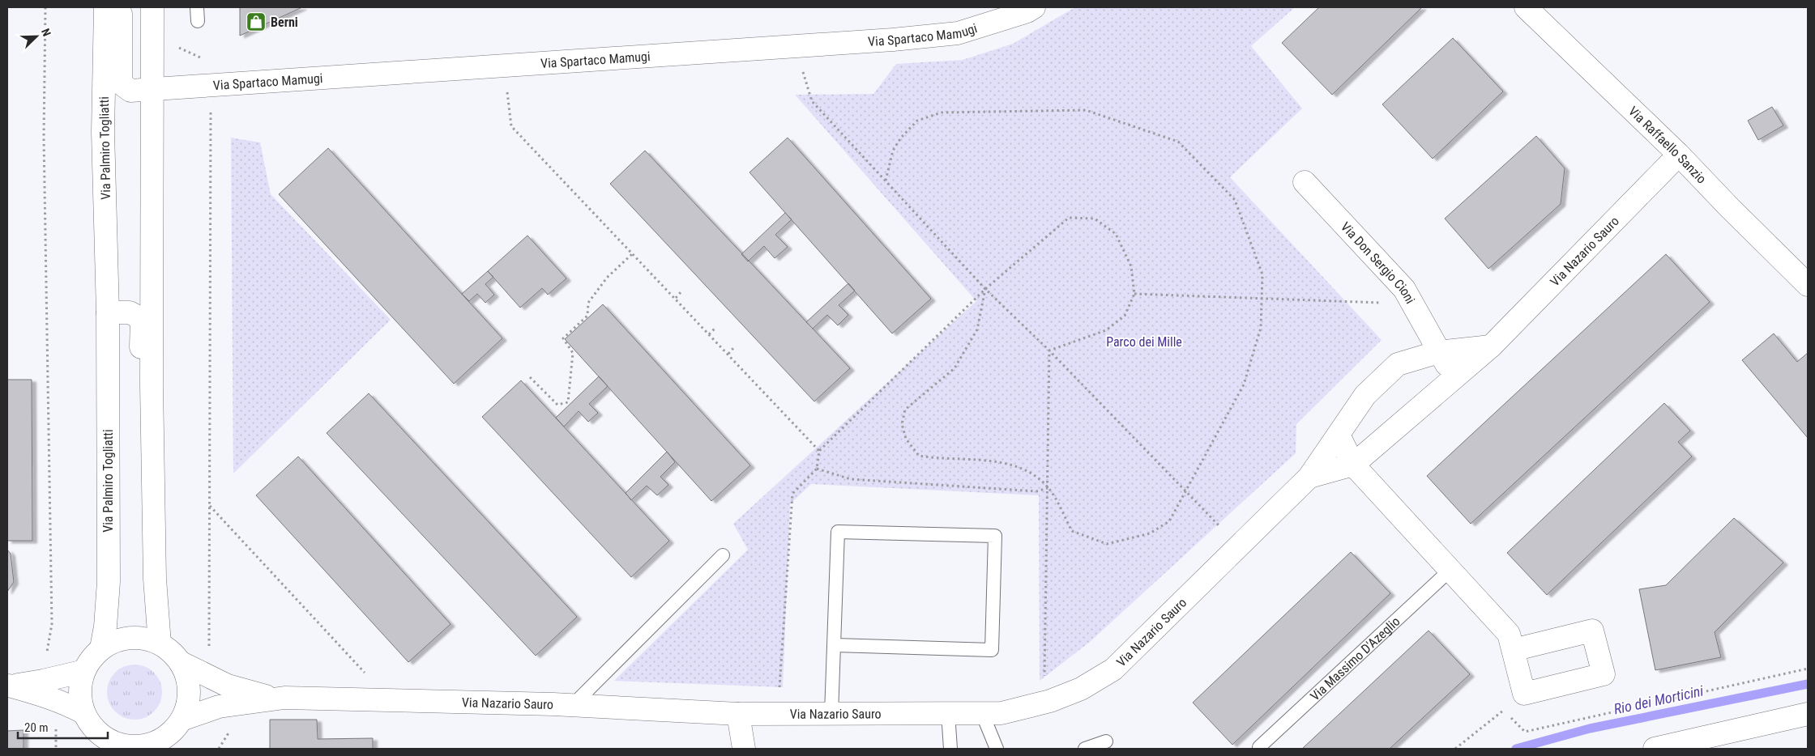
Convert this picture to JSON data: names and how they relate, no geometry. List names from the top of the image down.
{
  "streets": {
    "street": [
      "Via Spartaco Mamugi",
      "Via Raffaello Sanzio",
      "Via Palmiro Togliatti",
      "Via Nazario Sauro",
      "Via Don Sergio Cioni"
    ],
    "lane": ["Via Massimo D'Azeglio"]
  },
  "crossings": [
    ["Via Spartaco Mamugi", "Via Palmiro Togliatti"],
    ["Via Raffaello Sanzio", "Via Nazario Sauro"],
    ["Via Palmiro Togliatti", "Via Nazario Sauro"],
    ["Via Nazario Sauro", "Via Don Sergio Cioni"]
  ],
  "water": ["Rio dei Morticini"],
  "parks": ["Parco dei Mille"],
  "places": {
    "shop": ["Berni"]
  },
  "scale_bar": "20 m",
  "north": "top right"
}
